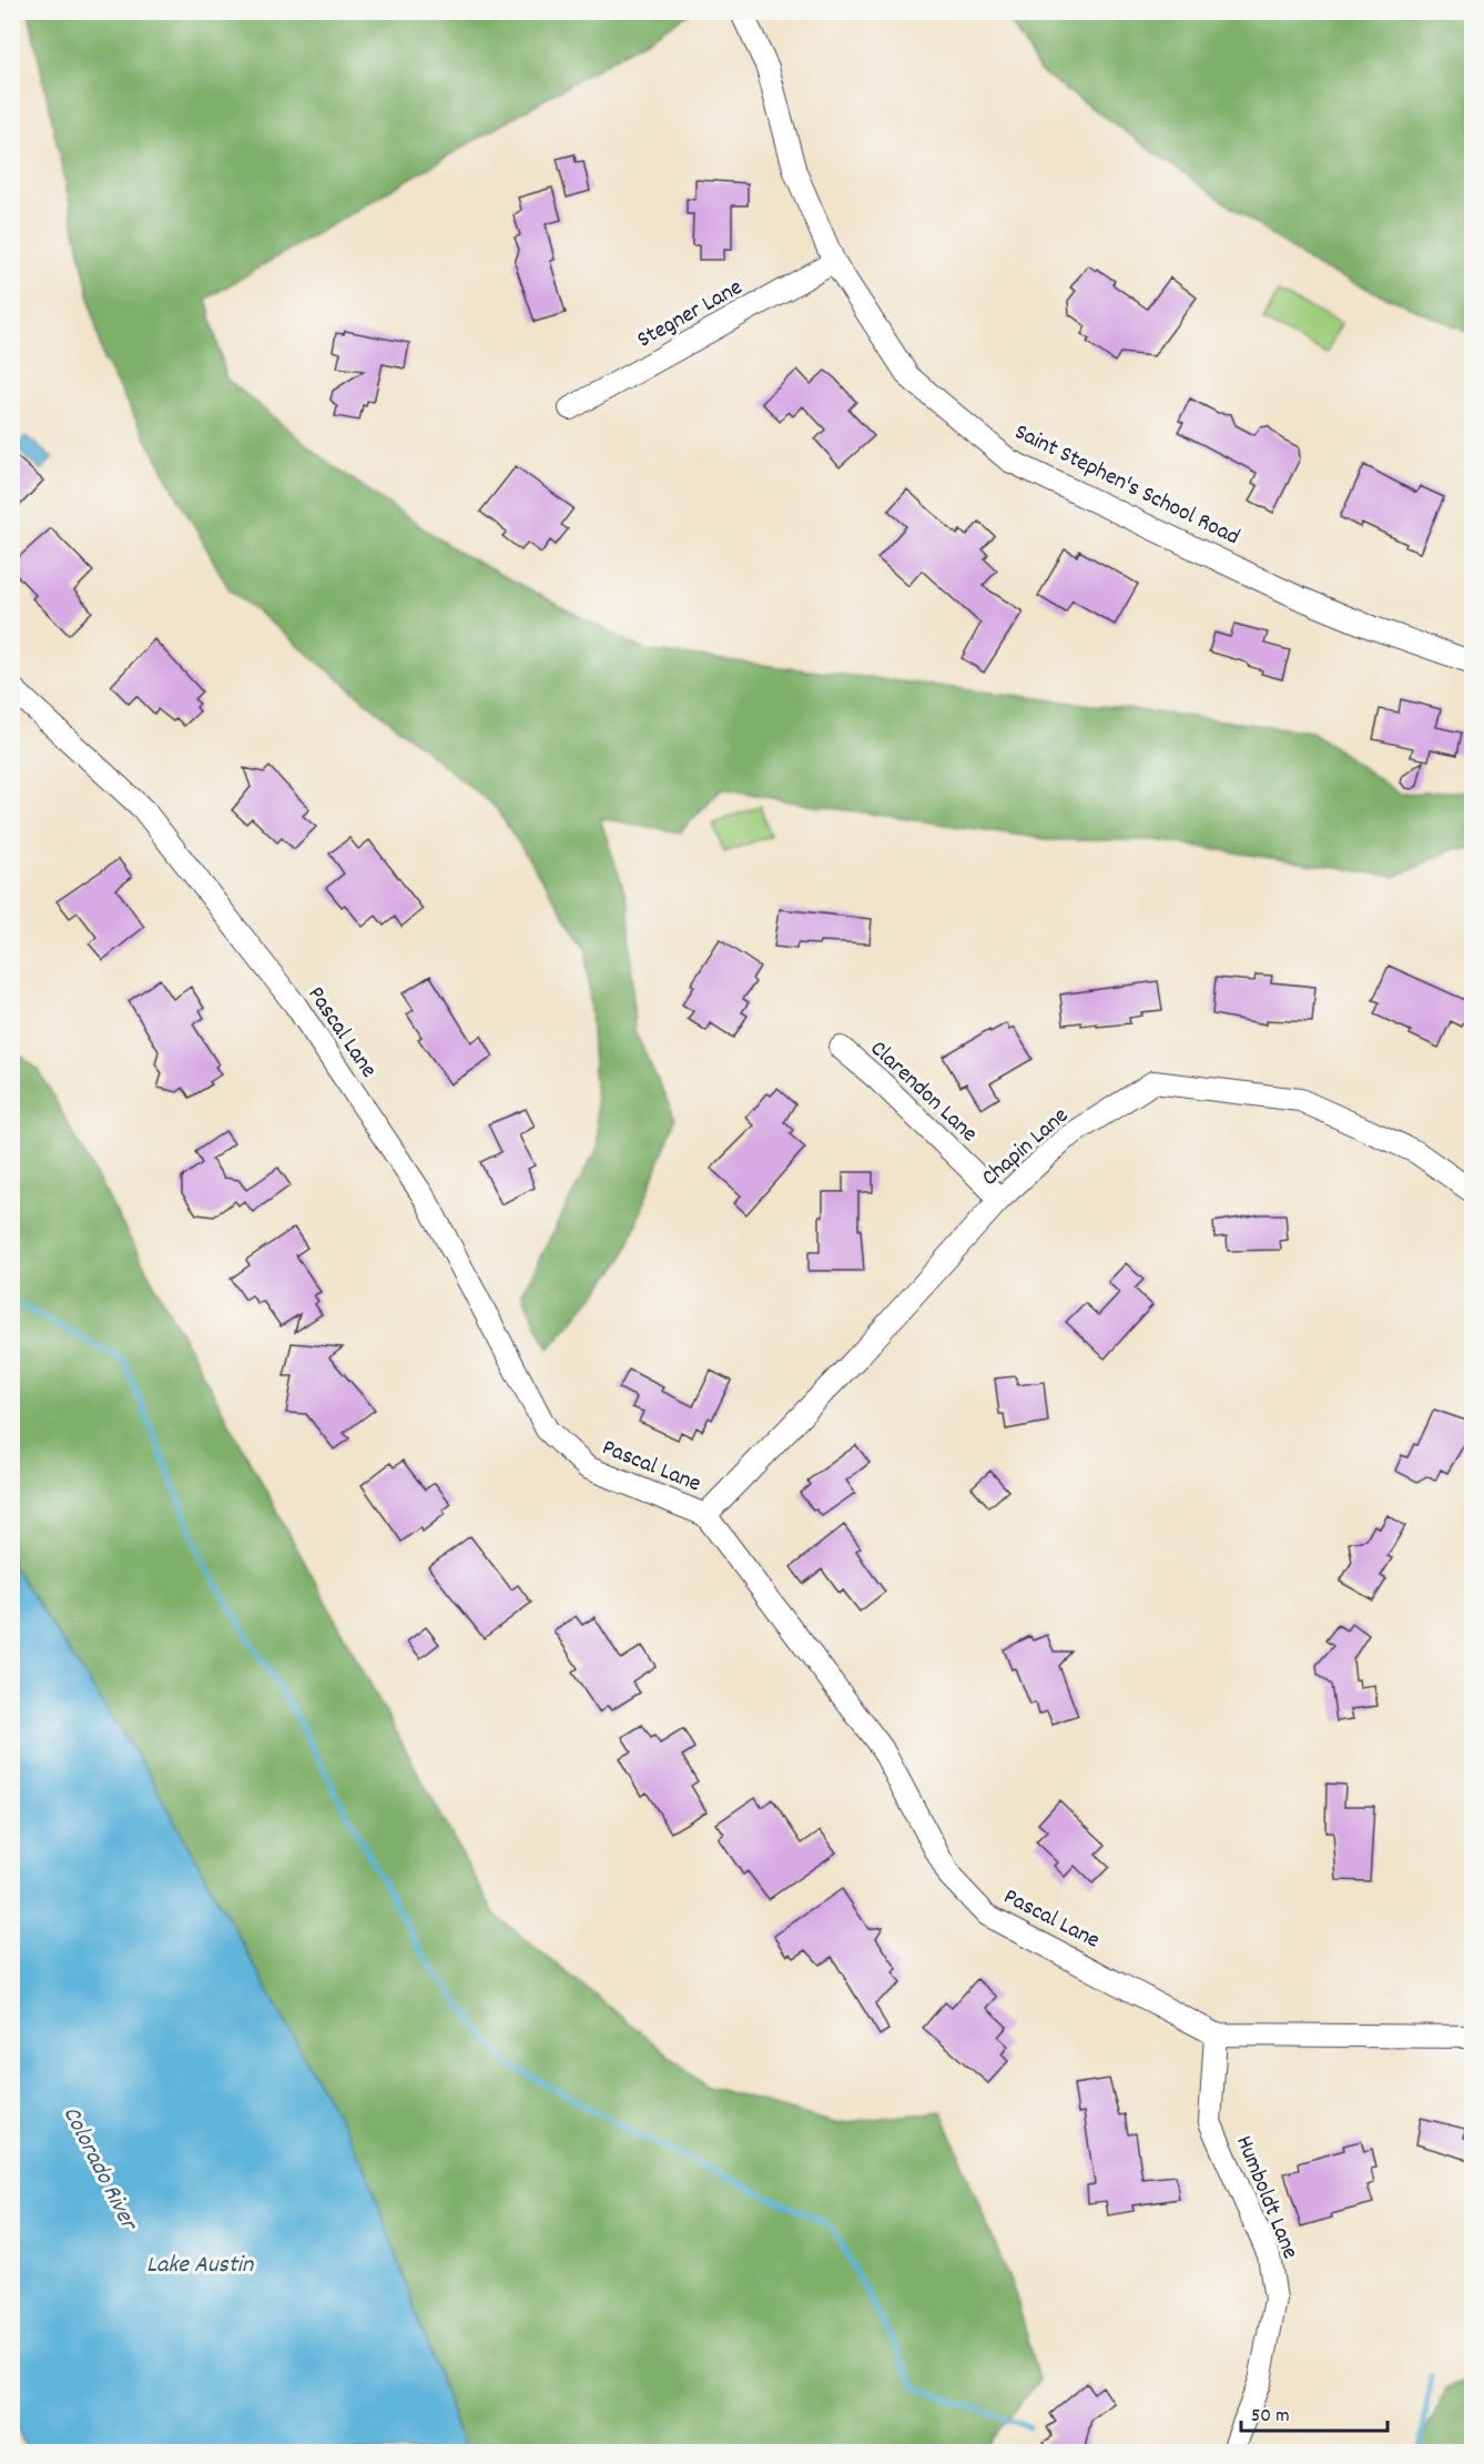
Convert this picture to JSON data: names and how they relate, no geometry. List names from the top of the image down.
{
  "streets": {
    "street": [
      "Stegner Lane",
      "Saint Stephen's School Road",
      "Pascal Lane",
      "Clarendon Lane",
      "Chapin Lane",
      "Humboldt Lane"
    ]
  },
  "crossings": [
    ["Stegner Lane", "Saint Stephen's School Road"],
    ["Pascal Lane", "Chapin Lane"],
    ["Pascal Lane", "Humboldt Lane"],
    ["Clarendon Lane", "Chapin Lane"]
  ],
  "water": ["Colorado River", "Lake Austin"],
  "scale_bar": "50 m"
}
